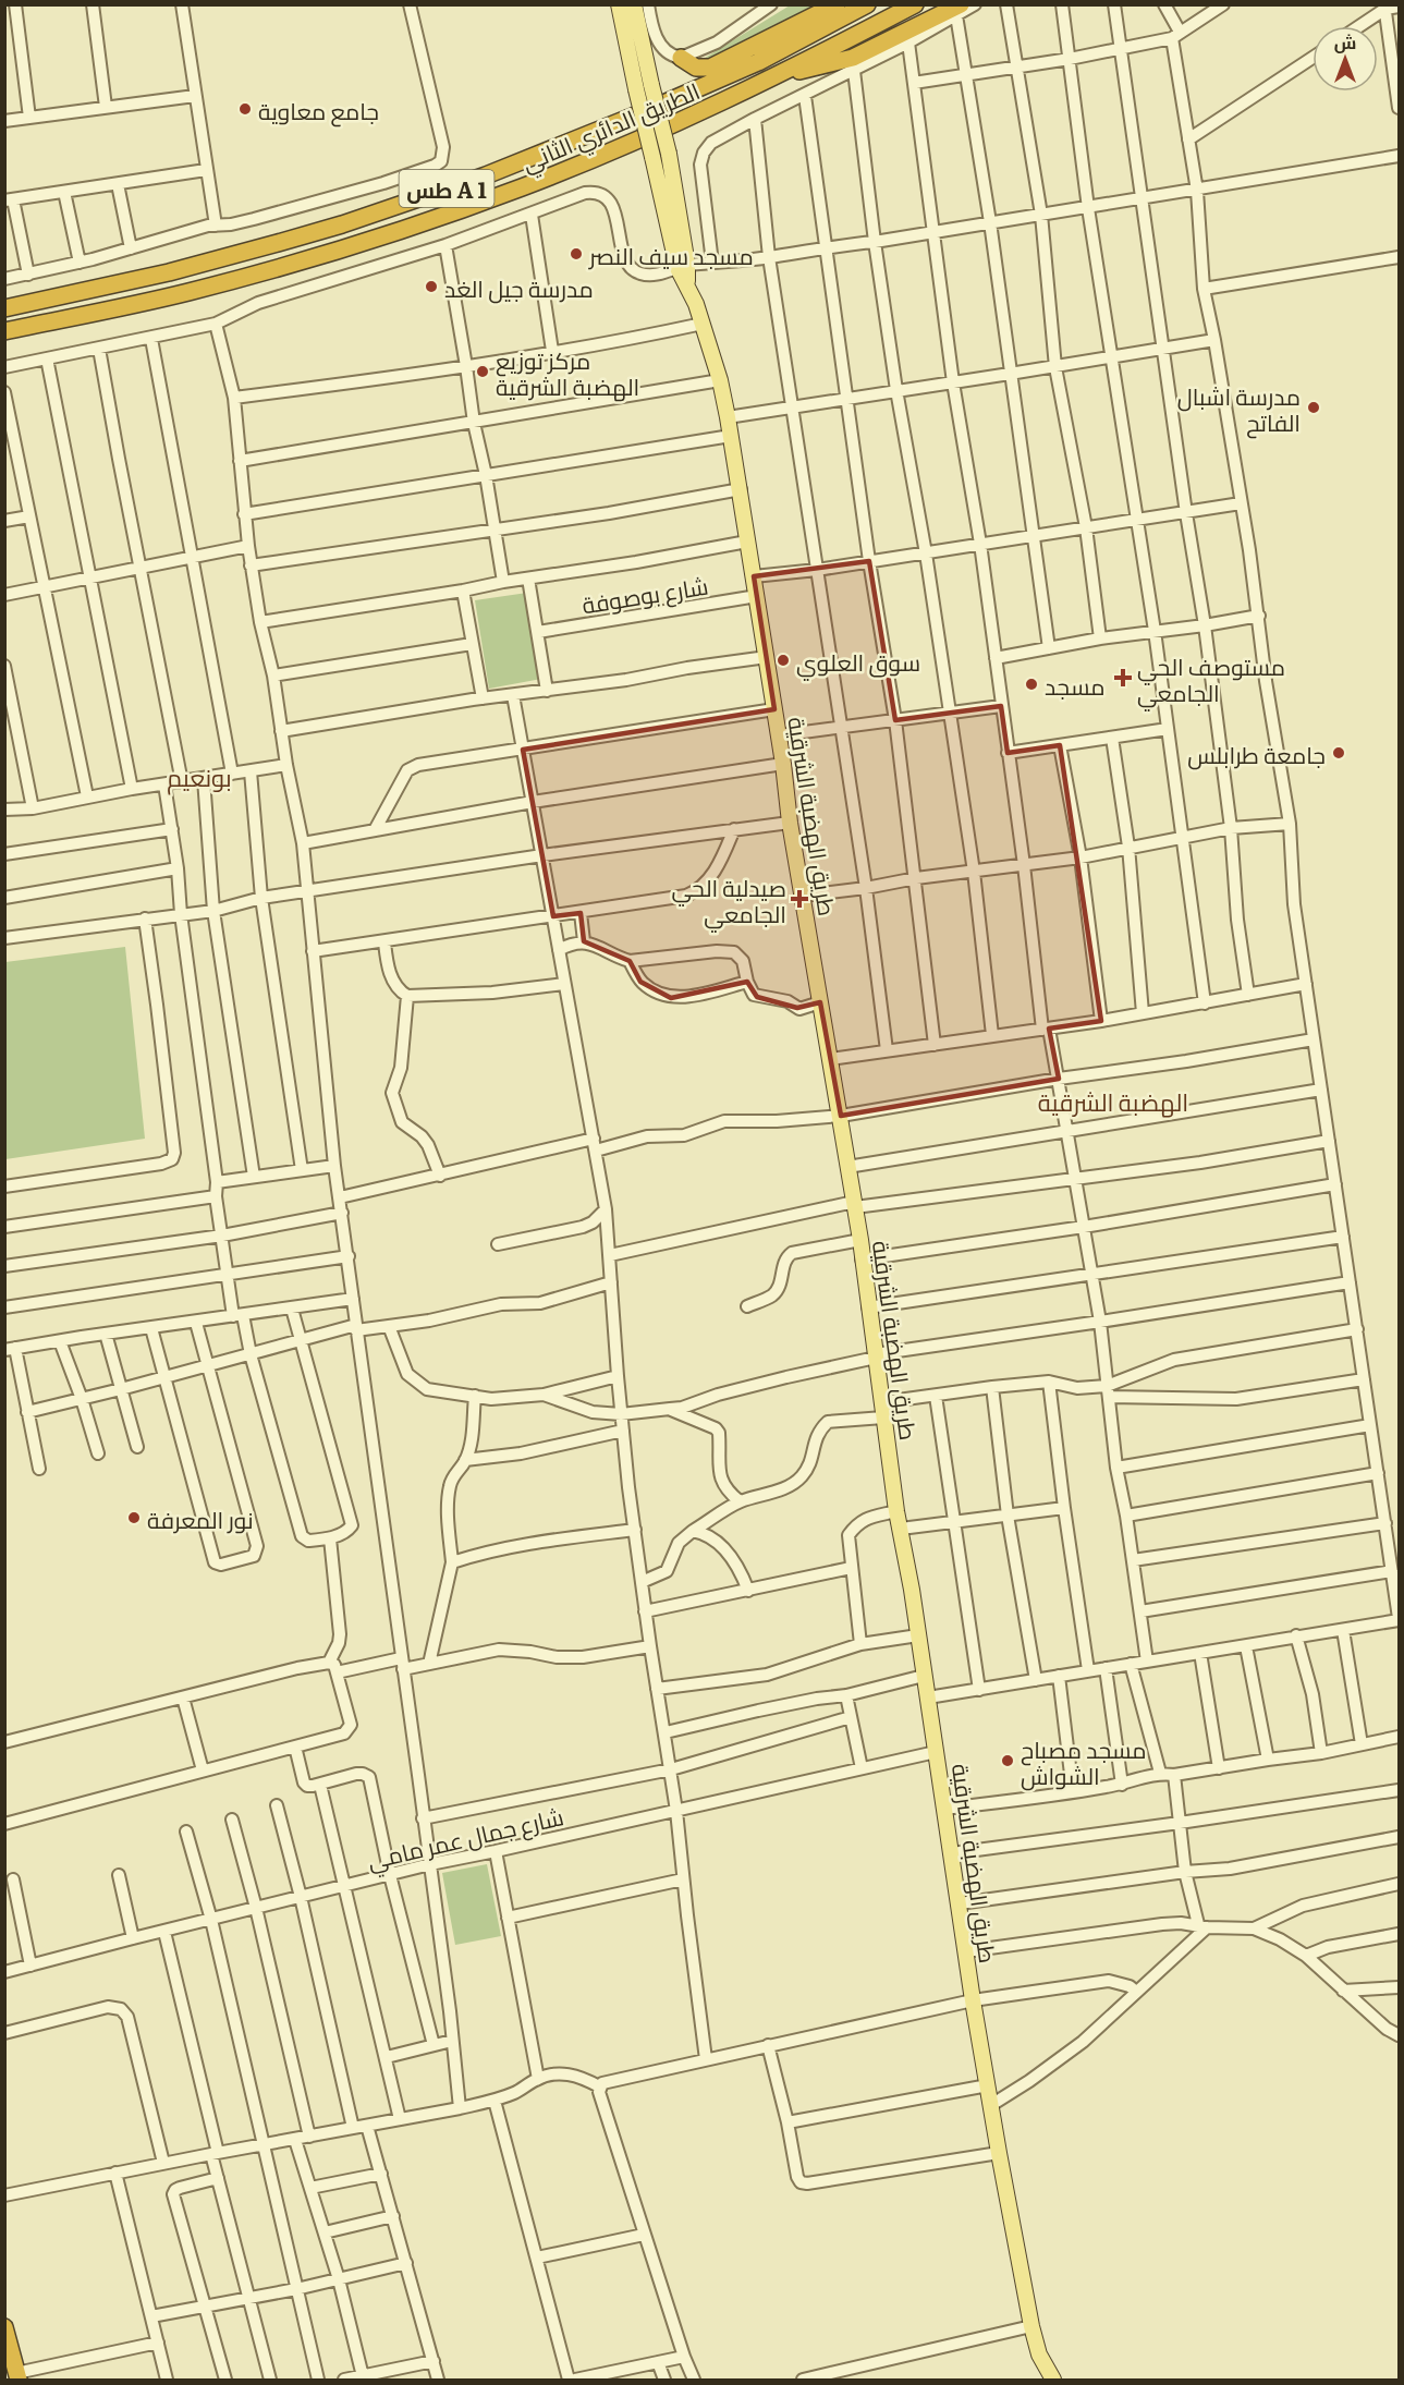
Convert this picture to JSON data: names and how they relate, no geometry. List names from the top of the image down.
{
  "streets": {
    "highway": ["الطريق الدائري الثاني", "طس A 1"],
    "main road": ["طريق الهضبة الشرقية"],
    "street": ["شارع بوصوفة", "شارع جمال عمر مامي"]
  },
  "crossings": [
    ["شارع بوصوفة", "طريق الهضبة الشرقية"],
    ["طريق الهضبة الشرقية", "شارع جمال عمر مامي"]
  ],
  "districts": ["بونعيم", "الهضبة الشرقية"],
  "places": {
    "other": [
      "جامع معاوية",
      "مسجد سيف النصر",
      "مدرسة جيل الغد",
      "مركز توزيع الهضبة الشرقية",
      "مدرسة اشبال الفاتح",
      "سوق العلوي",
      "مسجد",
      "جامعة طرابلس",
      "نور المعرفة",
      "مسجد مصباح الشواش"
    ],
    "health": ["مستوصف الحي الجامعي", "صيدلية الحي الجامعي"]
  },
  "north": "top"
}
